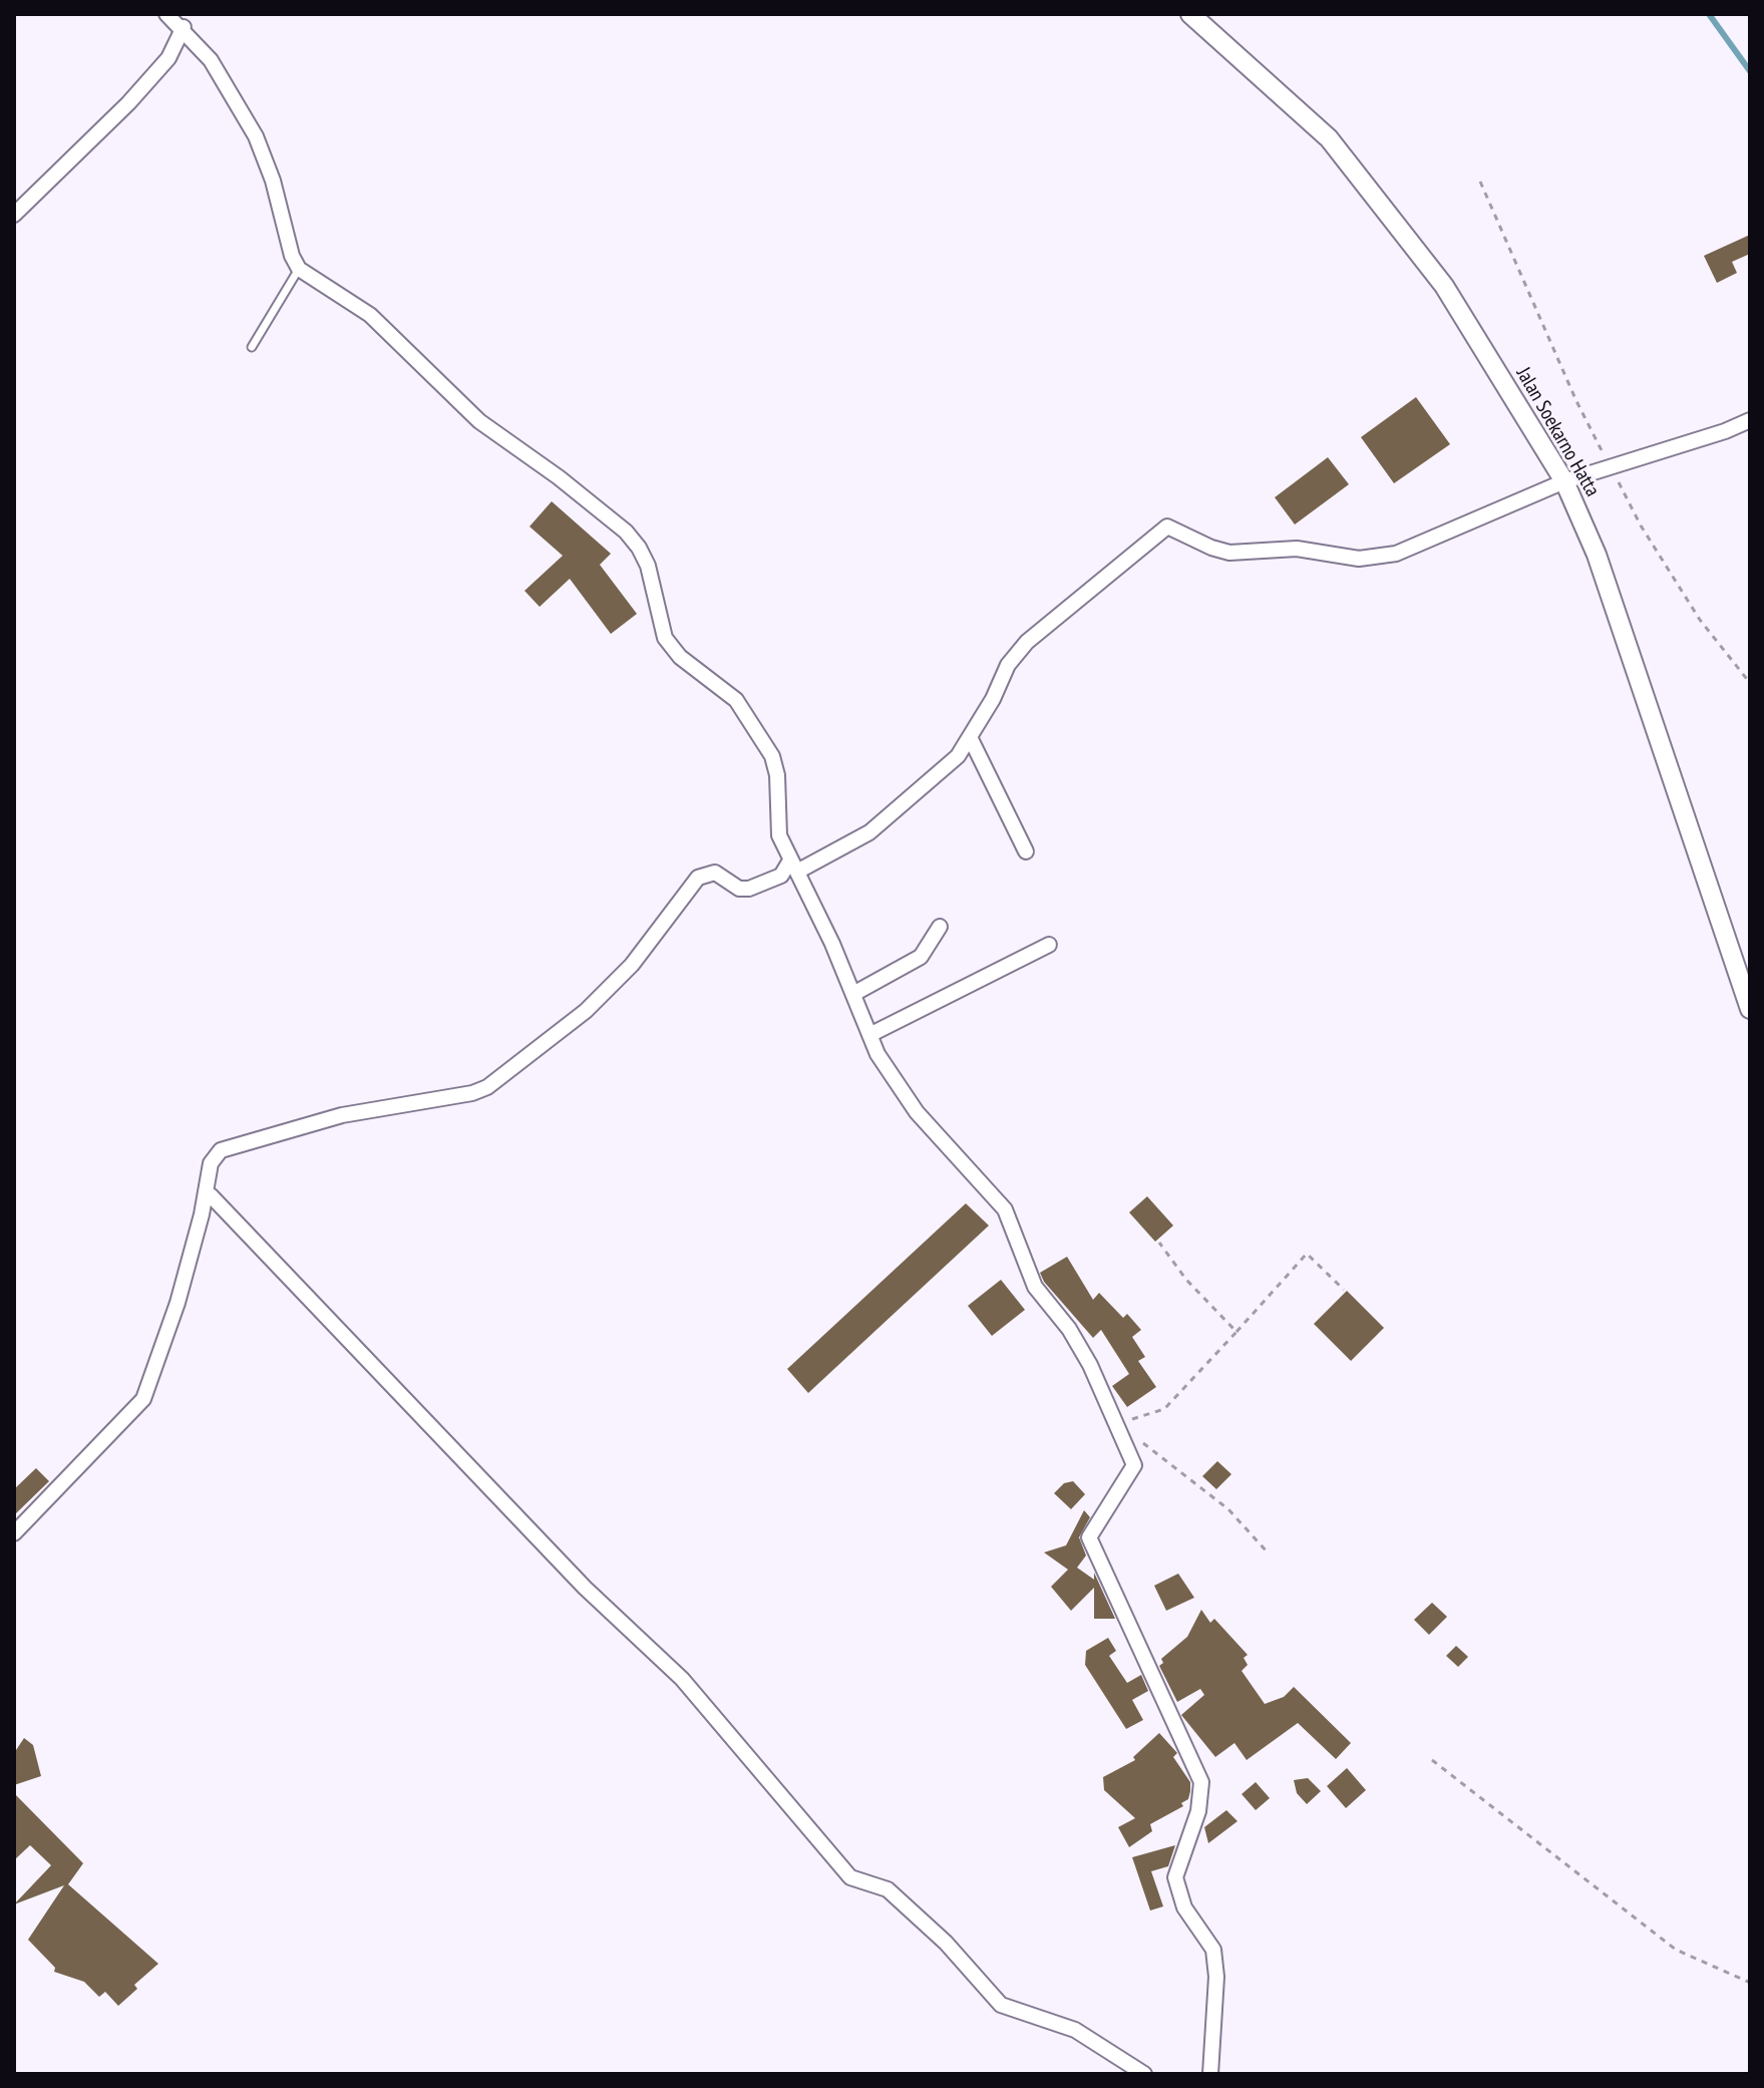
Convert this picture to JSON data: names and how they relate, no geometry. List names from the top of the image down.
{
  "streets": {
    "street": ["Jalan Soekarno Hatta"]
  }
}
